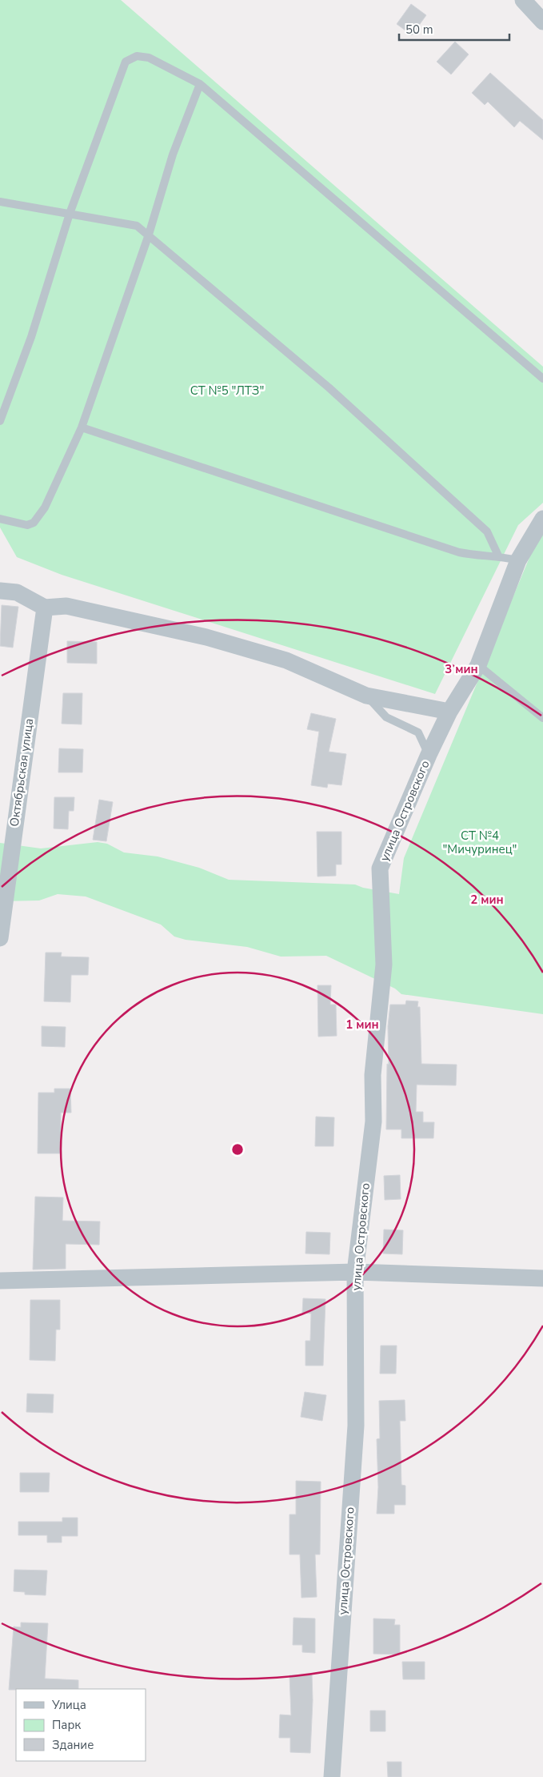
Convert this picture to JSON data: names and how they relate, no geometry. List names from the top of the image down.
{
  "streets": {
    "street": ["Октябрьская улица", "улица Островского"]
  },
  "parks": ["СТ №5 \"ЛТЗ\"", "СТ №4 \"Мичуринец\""],
  "legend": ["Улица", "Парк", "Здание"],
  "scale_bar": "50 m",
  "rings": ["3 мин", "2 мин", "1 мин"]
}
